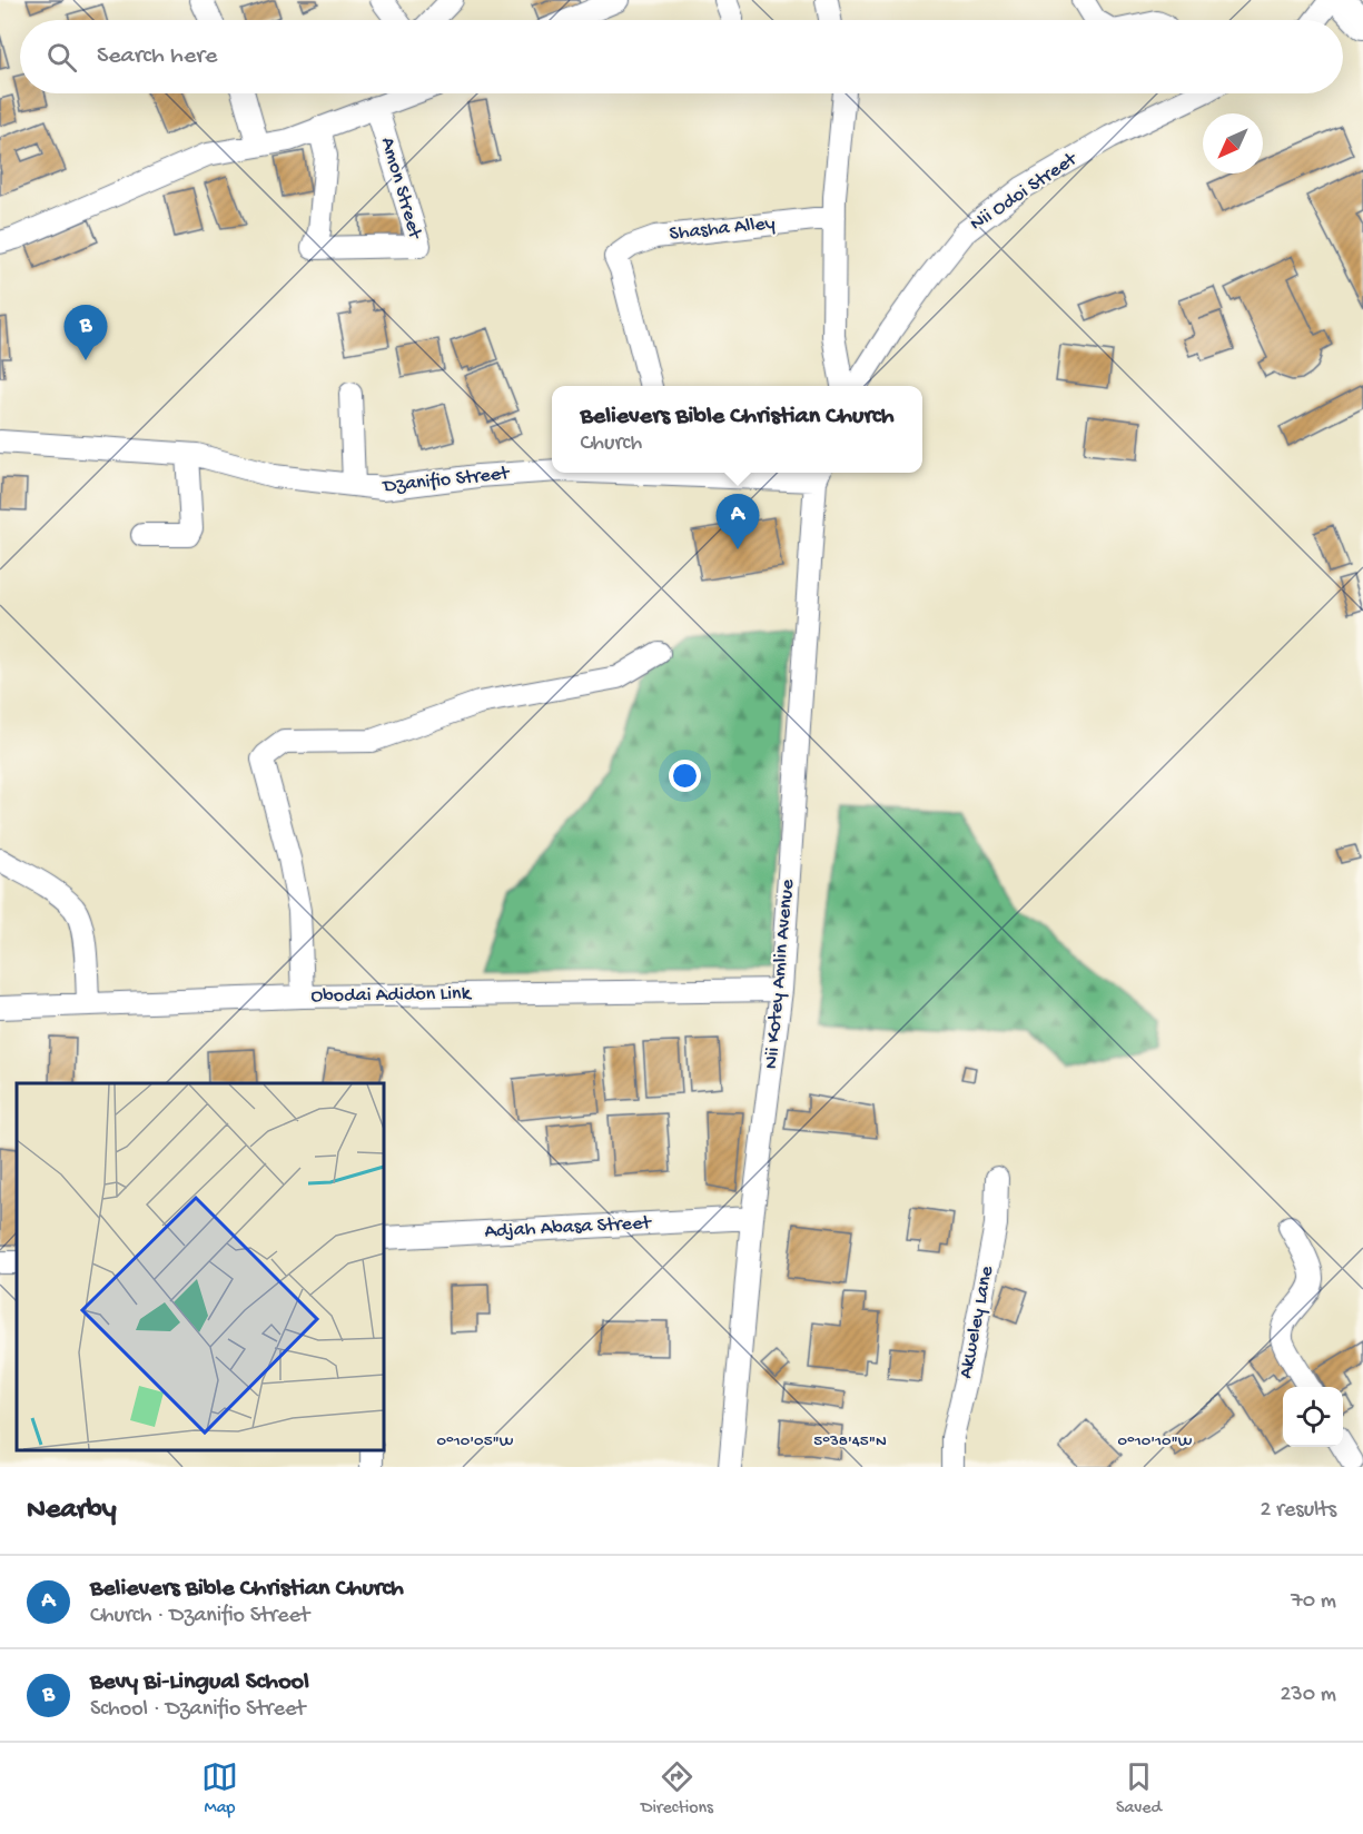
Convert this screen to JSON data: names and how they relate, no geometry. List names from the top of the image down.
{
  "streets": {
    "street": [
      "Amon Street",
      "Nii Odoi Street",
      "Shasha Alley",
      "Dzanifio Street",
      "Nii Kotey Amlin Avenue",
      "Obodai Adidon Link",
      "Adjah Abasa Street",
      "Akweley Lane"
    ]
  },
  "crossings": [
    ["Dzanifio Street", "Nii Kotey Amlin Avenue"],
    ["Nii Kotey Amlin Avenue", "Obodai Adidon Link"],
    ["Nii Kotey Amlin Avenue", "Adjah Abasa Street"]
  ],
  "north": "bottom left",
  "page": {
    "search": "Search here",
    "pins": ["B", "A"],
    "popup": ["Believers Bible Christian Church", "Church"],
    "heading": ["Nearby", "2 results"],
    "list": [
      {
        "mark": "A",
        "name": "Believers Bible Christian Church",
        "note": "Church · Dzanifio Street",
        "value": "70 m"
      },
      {
        "mark": "B",
        "name": "Bevy Bi-Lingual School",
        "note": "School · Dzanifio Street",
        "value": "230 m"
      }
    ],
    "nav": ["Map", "Directions", "Saved"]
  },
  "coordinates": ["0°10'05\"W", "0°10'10\"W", "5°38'45\"N"]
}
